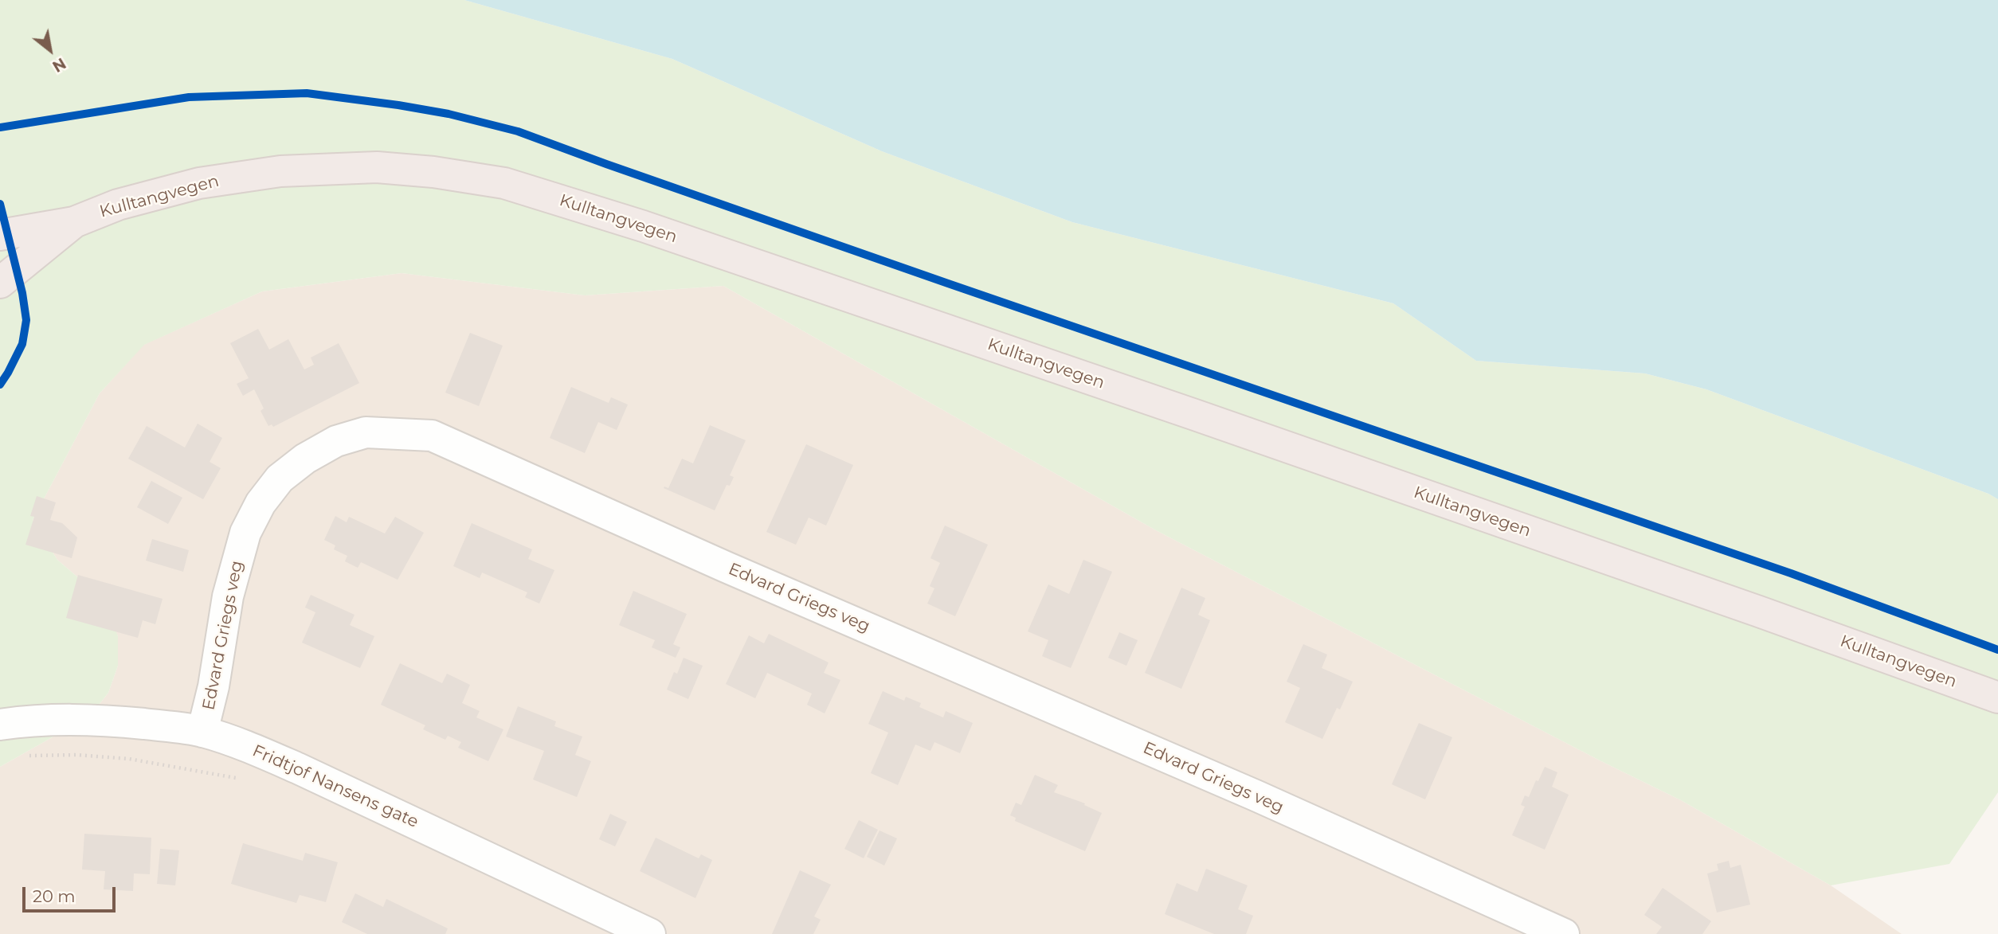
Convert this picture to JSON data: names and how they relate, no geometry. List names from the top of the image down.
{
  "streets": {
    "highway": ["Kulltangvegen"],
    "street": ["Edvard Griegs veg", "Fridtjof Nansens gate"]
  },
  "crossings": [
    ["Edvard Griegs veg", "Fridtjof Nansens gate"]
  ],
  "scale_bar": "20 m",
  "north": "bottom right"
}
